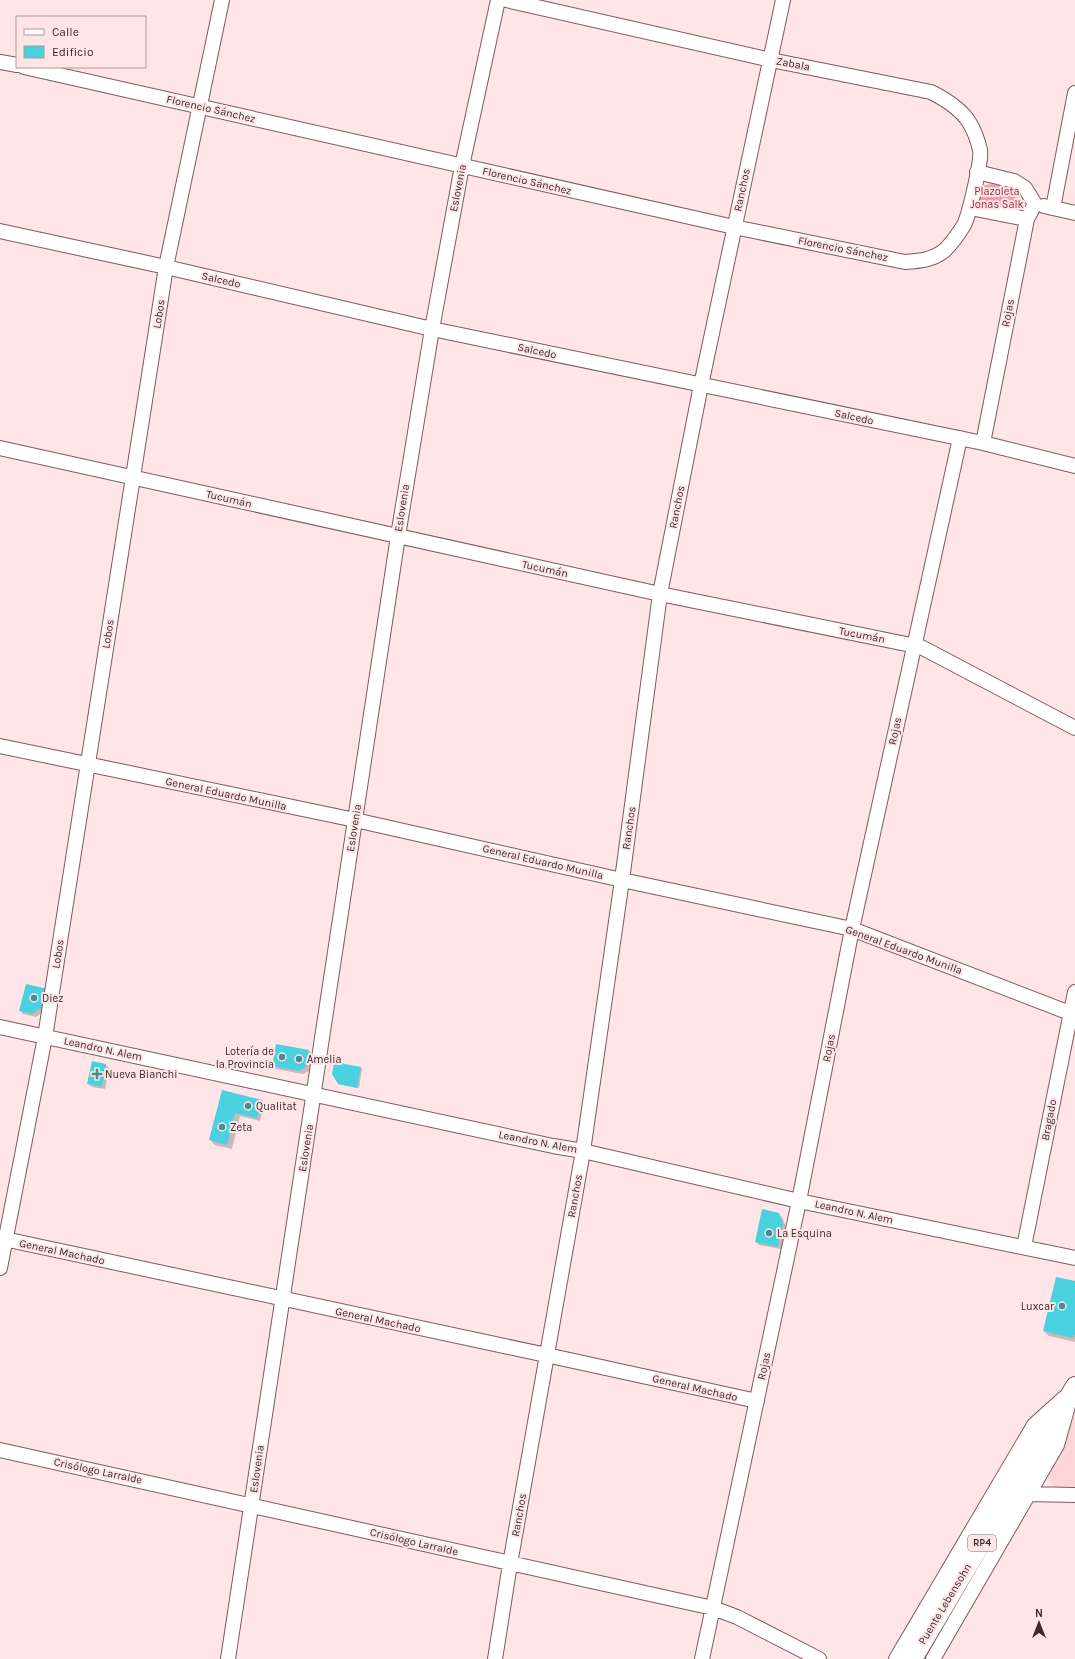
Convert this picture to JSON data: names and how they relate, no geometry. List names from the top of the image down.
{
  "streets": {
    "main road": ["RP4", "Puente Lebensohn"],
    "street": [
      "Zabala",
      "Florencio Sánchez",
      "Eslovenia",
      "Ranchos",
      "Salcedo",
      "Rojas",
      "Lobos",
      "Tucumán",
      "General Eduardo Munilla",
      "Leandro N. Alem",
      "Bragado",
      "General Machado",
      "Crisólogo Larralde"
    ]
  },
  "crossings": [
    ["Zabala", "Florencio Sánchez"],
    ["Zabala", "Ranchos"],
    ["Florencio Sánchez", "Eslovenia"],
    ["Florencio Sánchez", "Ranchos"],
    ["Florencio Sánchez", "Lobos"],
    ["Eslovenia", "Salcedo"],
    ["Eslovenia", "Tucumán"],
    ["Eslovenia", "General Eduardo Munilla"],
    ["Eslovenia", "Leandro N. Alem"],
    ["Eslovenia", "General Machado"],
    ["Eslovenia", "Crisólogo Larralde"],
    ["Ranchos", "Salcedo"],
    ["Ranchos", "Tucumán"],
    ["Ranchos", "General Eduardo Munilla"],
    ["Ranchos", "Leandro N. Alem"],
    ["Ranchos", "General Machado"],
    ["Ranchos", "Crisólogo Larralde"],
    ["Salcedo", "Rojas"],
    ["Salcedo", "Lobos"],
    ["Rojas", "Tucumán"],
    ["Rojas", "General Eduardo Munilla"],
    ["Rojas", "Leandro N. Alem"],
    ["Rojas", "General Machado"],
    ["Rojas", "Crisólogo Larralde"],
    ["Lobos", "Tucumán"],
    ["Lobos", "General Eduardo Munilla"],
    ["Lobos", "Leandro N. Alem"],
    ["Lobos", "General Machado"],
    ["General Eduardo Munilla", "Bragado"],
    ["Leandro N. Alem", "Bragado"]
  ],
  "parks": ["Plazoleta Jonas Salk"],
  "places": {
    "other": [
      "Diez",
      "Lotería de la Provincia",
      "Amelia",
      "Qualitat",
      "Zeta",
      "La Esquina",
      "Luxcar"
    ],
    "health": ["Nueva Bianchi"]
  },
  "legend": ["Calle", "Edificio"],
  "north": "top"
}
